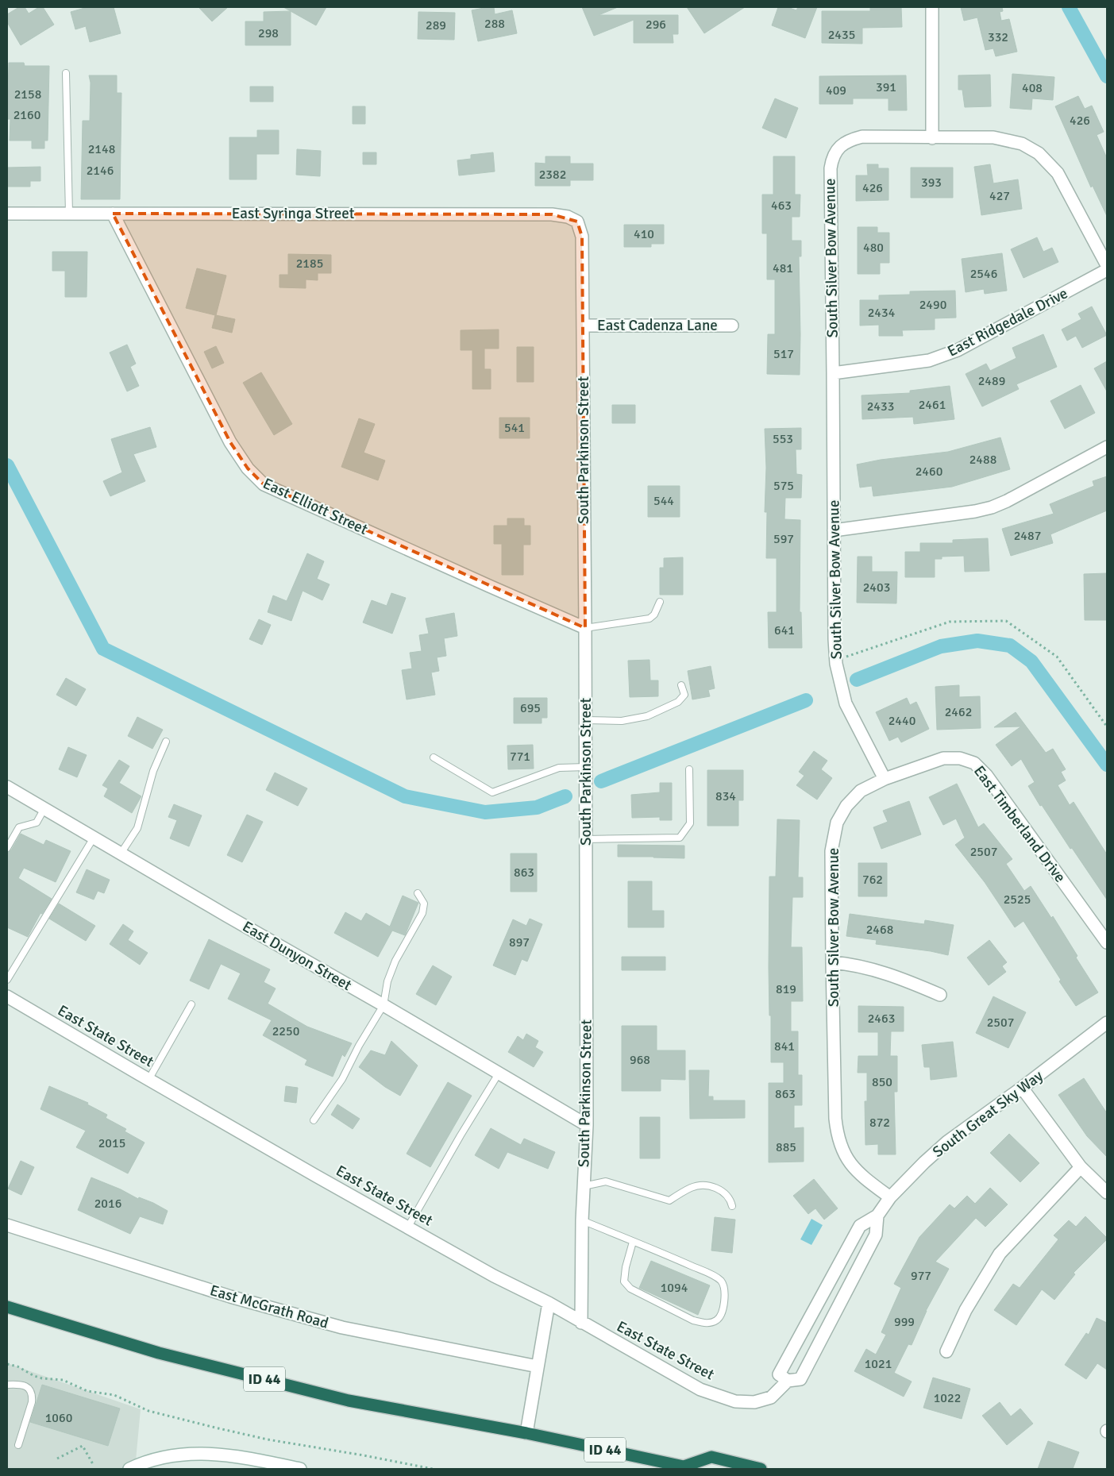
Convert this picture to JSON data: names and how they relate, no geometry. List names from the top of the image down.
{
  "streets": {
    "highway": ["ID 44"],
    "street": [
      "East Syringa Street",
      "South Silver Bow Avenue",
      "East Ridgedale Drive",
      "East Cadenza Lane",
      "South Parkinson Street",
      "East Elliott Street",
      "East Timberland Drive",
      "East Dunyon Street",
      "East State Street",
      "South Great Sky Way",
      "East McGrath Road"
    ]
  },
  "crossings": [
    ["East Syringa Street", "South Parkinson Street"],
    ["East Syringa Street", "East Elliott Street"],
    ["South Silver Bow Avenue", "East Ridgedale Drive"],
    ["South Silver Bow Avenue", "East Timberland Drive"],
    ["South Silver Bow Avenue", "South Great Sky Way"],
    ["East Cadenza Lane", "South Parkinson Street"],
    ["South Parkinson Street", "East Elliott Street"],
    ["South Parkinson Street", "East Dunyon Street"],
    ["South Parkinson Street", "East State Street"],
    ["East State Street", "South Great Sky Way"]
  ],
  "house_numbers": [
    "288",
    "296",
    "289",
    "298",
    "2435",
    "332",
    "391",
    "408",
    "409",
    "2158",
    "2160",
    "426",
    "2148",
    "2146",
    "2382",
    "393",
    "426",
    "427",
    "463",
    "410",
    "480",
    "2185",
    "481",
    "2546",
    "2490",
    "2434",
    "517",
    "2489",
    "2461",
    "2433",
    "541",
    "553",
    "2488",
    "2460",
    "575",
    "544",
    "2487",
    "597",
    "2403",
    "641",
    "695",
    "2462",
    "2440",
    "771",
    "834",
    "2507",
    "863",
    "762",
    "2525",
    "2468",
    "897",
    "819",
    "2463",
    "2507",
    "2250",
    "841",
    "968",
    "850",
    "863",
    "872",
    "2015",
    "885",
    "2016",
    "977",
    "1094",
    "999",
    "1021",
    "1022",
    "1060"
  ]
}
